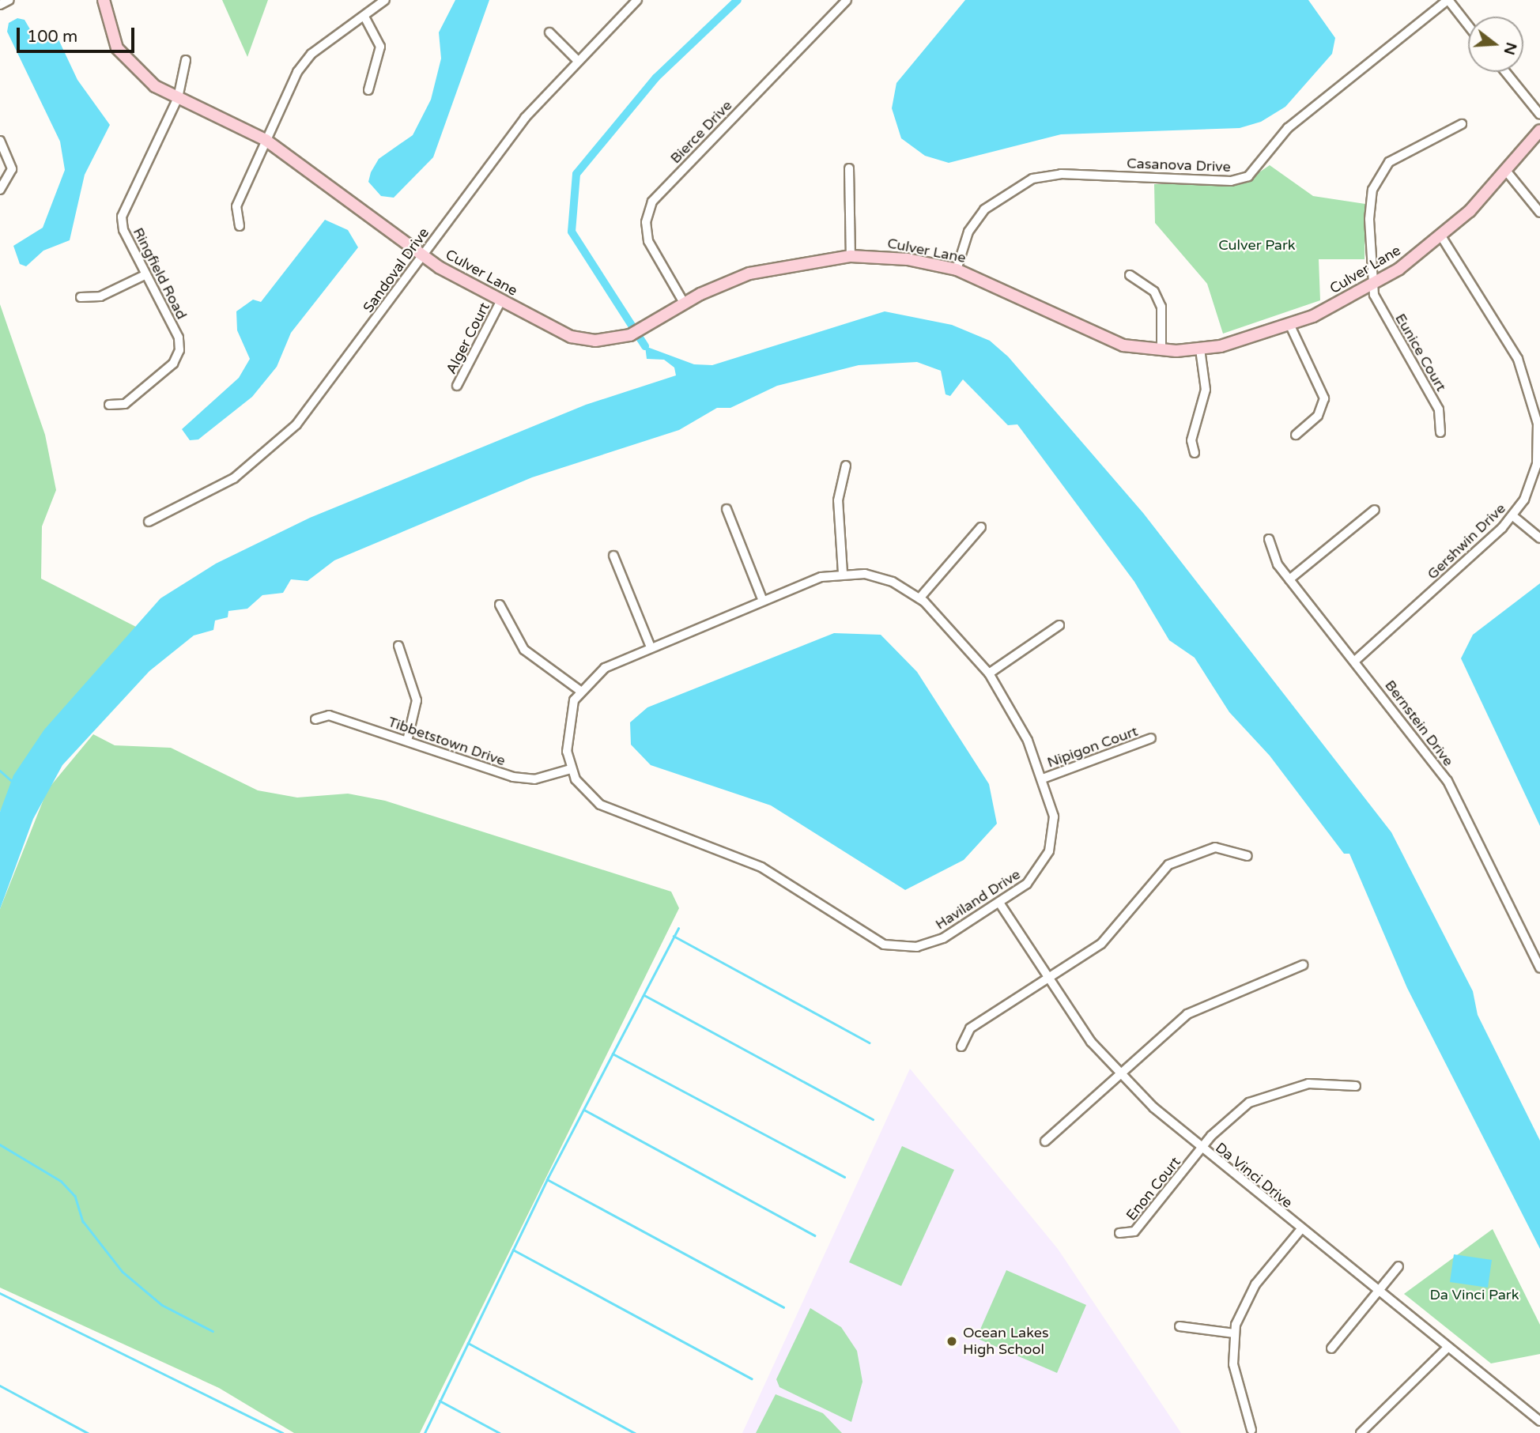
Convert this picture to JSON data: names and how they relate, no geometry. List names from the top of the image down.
{
  "streets": {
    "street": [
      "Bierce Drive",
      "Casanova Drive",
      "Culver Lane",
      "Sandoval Drive",
      "Ringfield Road",
      "Alger Court",
      "Eunice Court",
      "Gershwin Drive",
      "Bernstein Drive",
      "Tibbetstown Drive",
      "Nipigon Court",
      "Haviland Drive",
      "Da Vinci Drive",
      "Enon Court"
    ]
  },
  "crossings": [
    ["Bierce Drive", "Culver Lane"],
    ["Casanova Drive", "Culver Lane"],
    ["Culver Lane", "Sandoval Drive"],
    ["Culver Lane", "Ringfield Road"],
    ["Culver Lane", "Alger Court"],
    ["Culver Lane", "Eunice Court"],
    ["Culver Lane", "Gershwin Drive"],
    ["Gershwin Drive", "Bernstein Drive"],
    ["Tibbetstown Drive", "Haviland Drive"],
    ["Nipigon Court", "Haviland Drive"],
    ["Haviland Drive", "Da Vinci Drive"],
    ["Da Vinci Drive", "Enon Court"]
  ],
  "parks": ["Culver Park", "Da Vinci Park"],
  "places": ["Ocean Lakes High School"],
  "scale_bar": "100 m",
  "north": "right"
}
